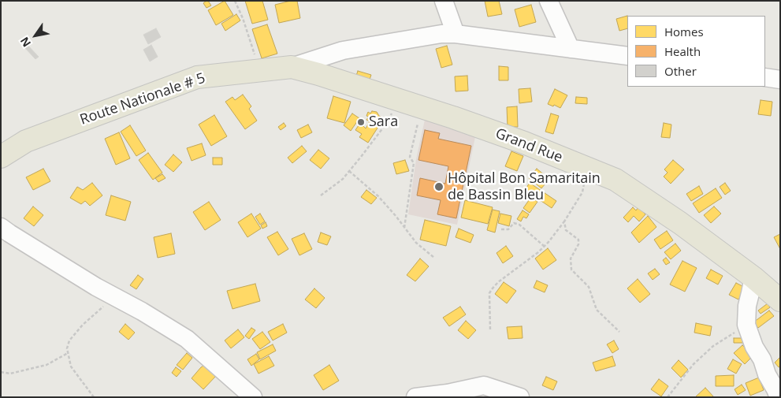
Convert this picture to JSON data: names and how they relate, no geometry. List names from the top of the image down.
{
  "streets": {
    "main road": ["Route Nationale # 5", "Grand Rue"]
  },
  "crossings": [
    ["Route Nationale # 5", "Grand Rue"]
  ],
  "places": ["Sara", "Hôpital Bon Samaritain de Bassin Bleu"],
  "legend": ["Homes", "Health", "Other"],
  "north": "bottom left"
}
